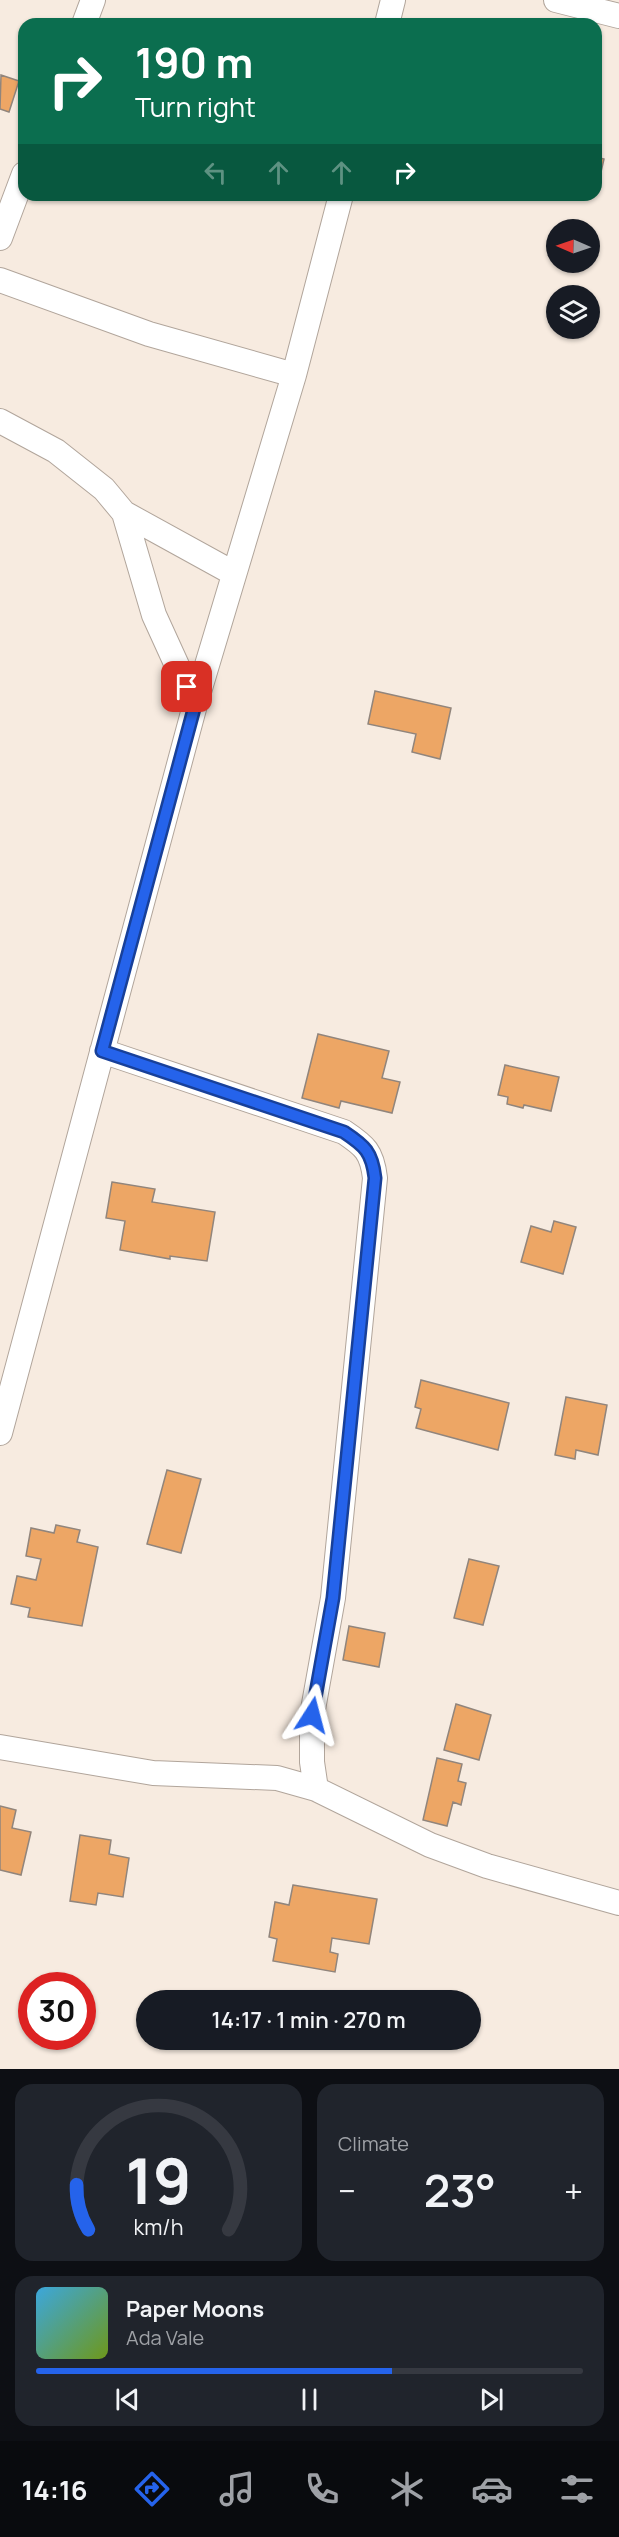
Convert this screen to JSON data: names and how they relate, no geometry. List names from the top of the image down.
{
  "north": "left",
  "page": {
    "turn": ["190 m", "Turn right"],
    "limit": "30",
    "trip": "14:17 · 1 min · 270 m",
    "tile": "Climate",
    "heat": ["−", "23°", "+"],
    "song": ["Paper Moons", "Ada Vale"],
    "tabs": "14:16",
    "gauge": ["19", "km/h"]
  }
}
